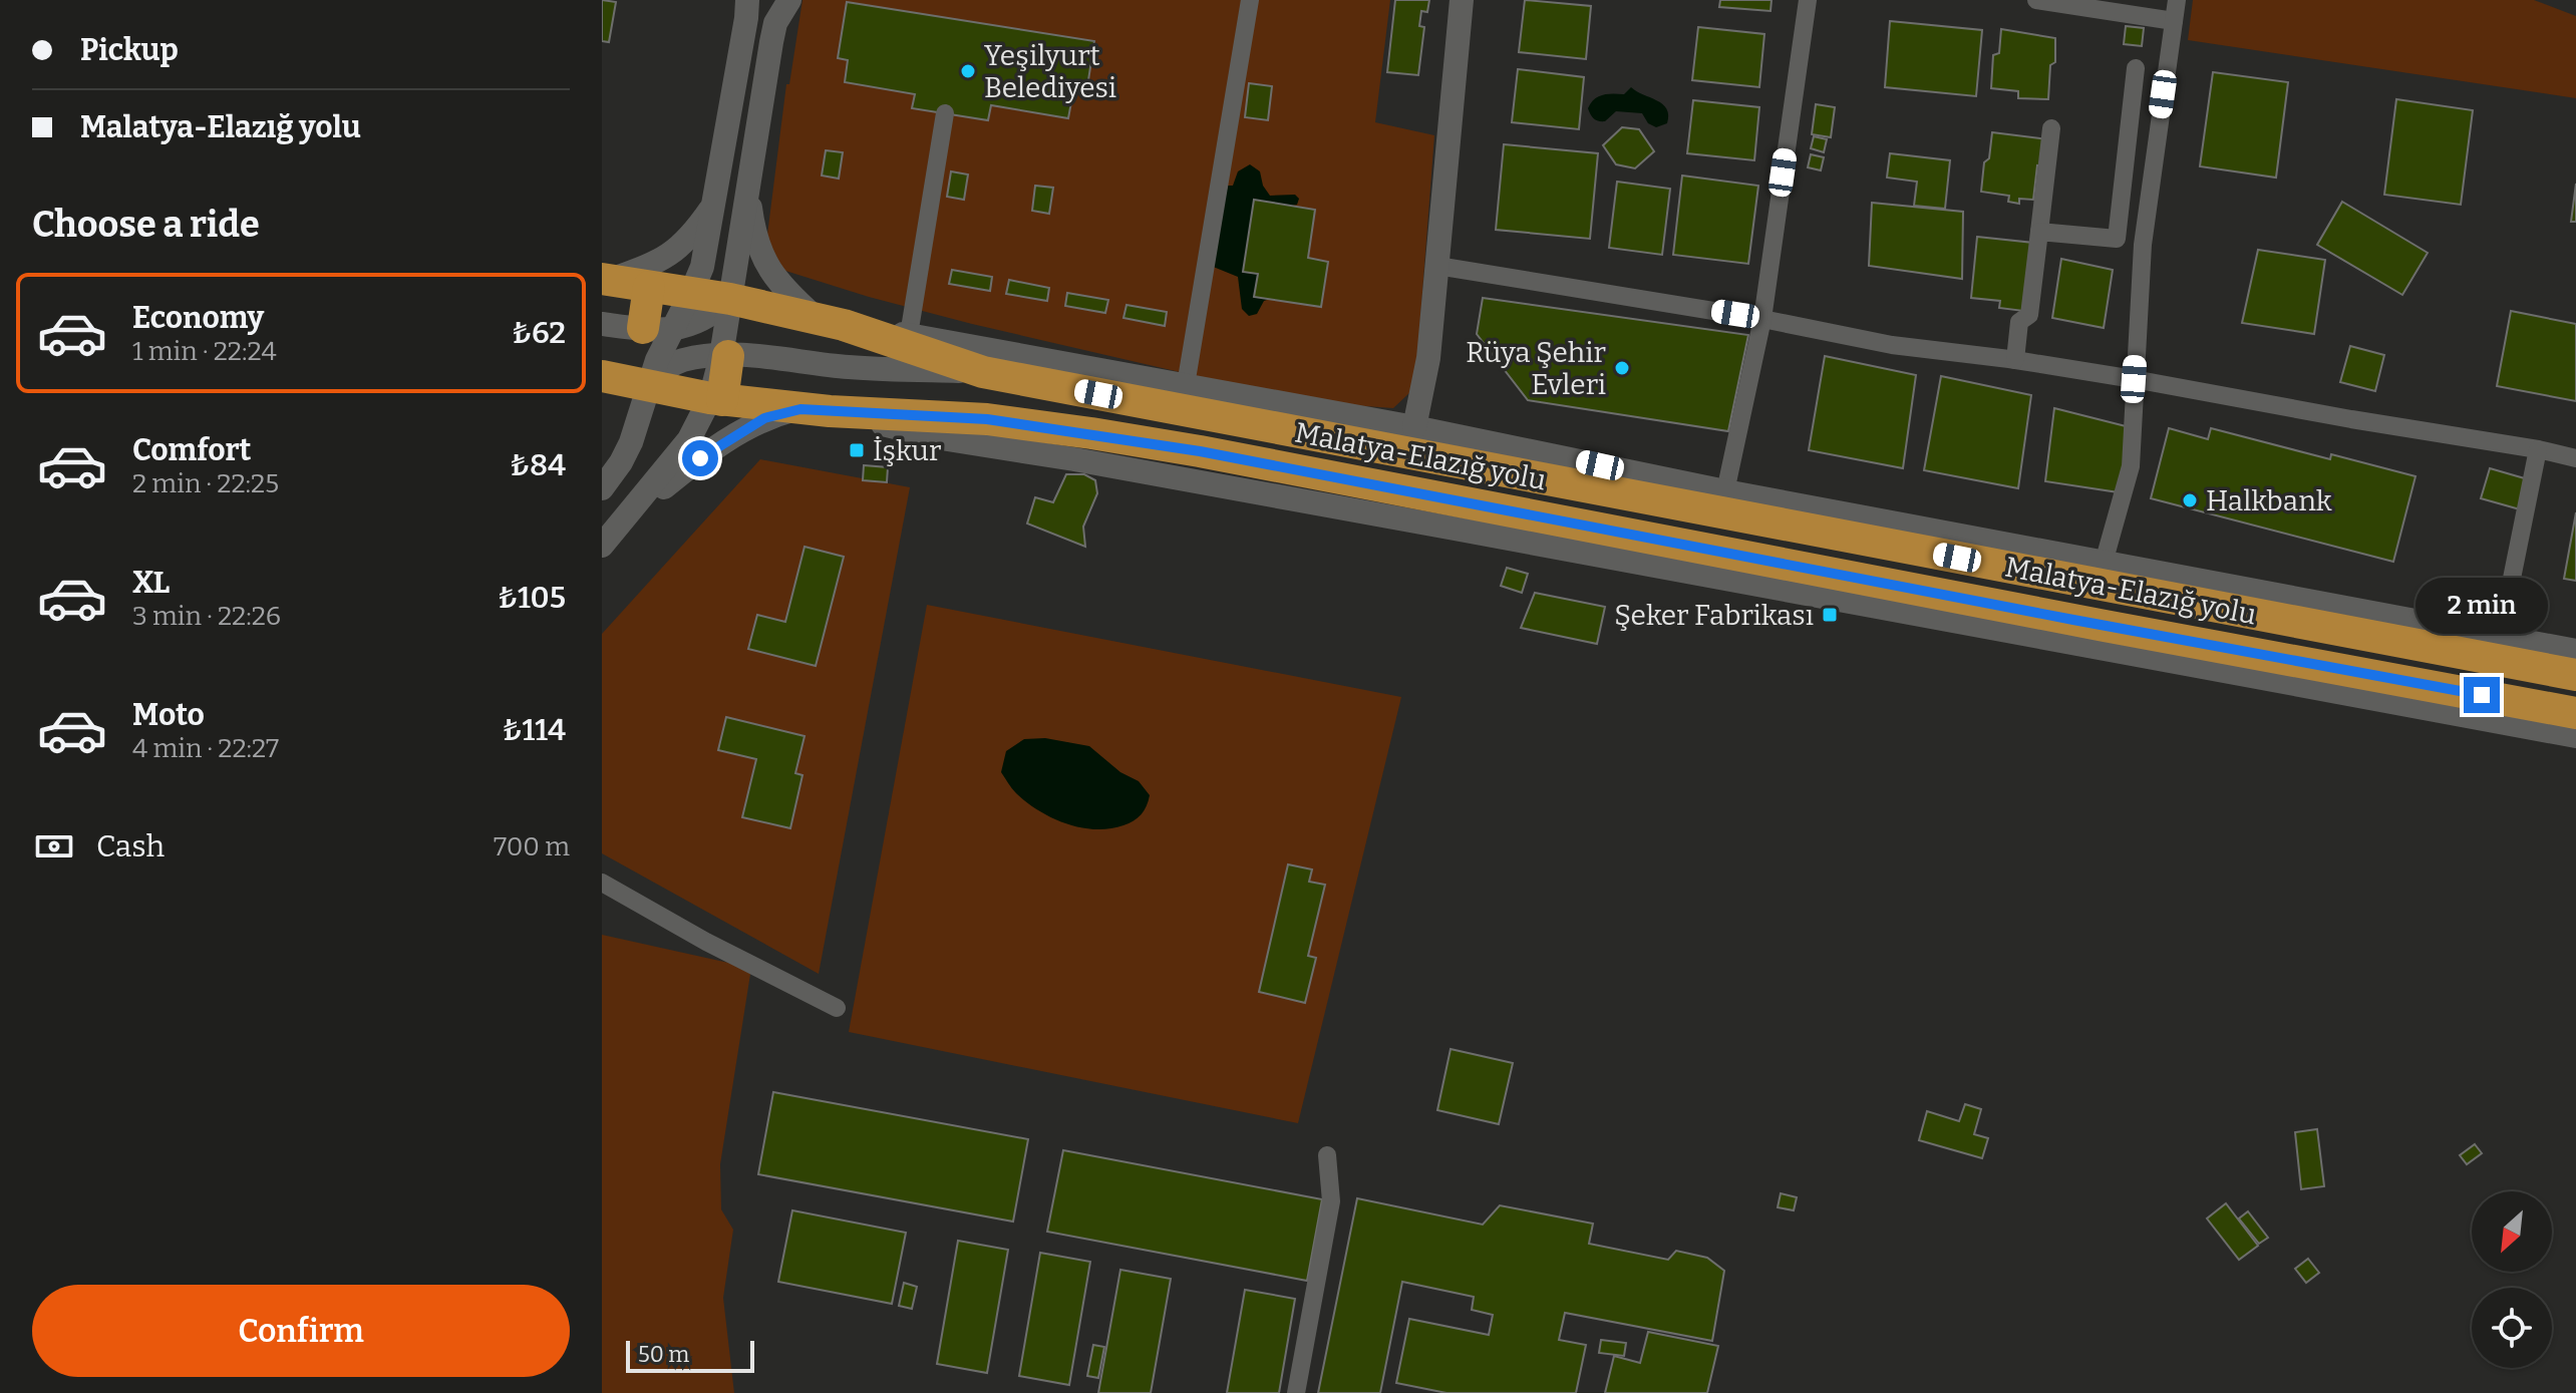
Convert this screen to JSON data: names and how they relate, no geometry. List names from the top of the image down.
{
  "streets": {
    "highway": ["Malatya-Elazığ yolu"]
  },
  "places": {
    "other": ["Yeşilyurt Belediyesi", "Rüya Şehir Evleri", "Halkbank"],
    "transit": ["İşkur", "Şeker Fabrikası"]
  },
  "scale_bar": "50 m",
  "north": "bottom left",
  "page": {
    "banner": ["Pickup", "Malatya-Elazığ yolu"],
    "heading": "Choose a ride",
    "list": [
      {
        "name": "Economy",
        "note": "1 min · 22:24",
        "value": "₺62"
      },
      {
        "name": "Comfort",
        "note": "2 min · 22:25",
        "value": "₺84"
      },
      {
        "name": "XL",
        "note": "3 min · 22:26",
        "value": "₺105"
      },
      {
        "name": "Moto",
        "note": "4 min · 22:27",
        "value": "₺114"
      }
    ],
    "bubble": "2 min",
    "pay": ["Cash", "700 m"],
    "buttons": "Confirm",
    "scale": "50 m"
  }
}
